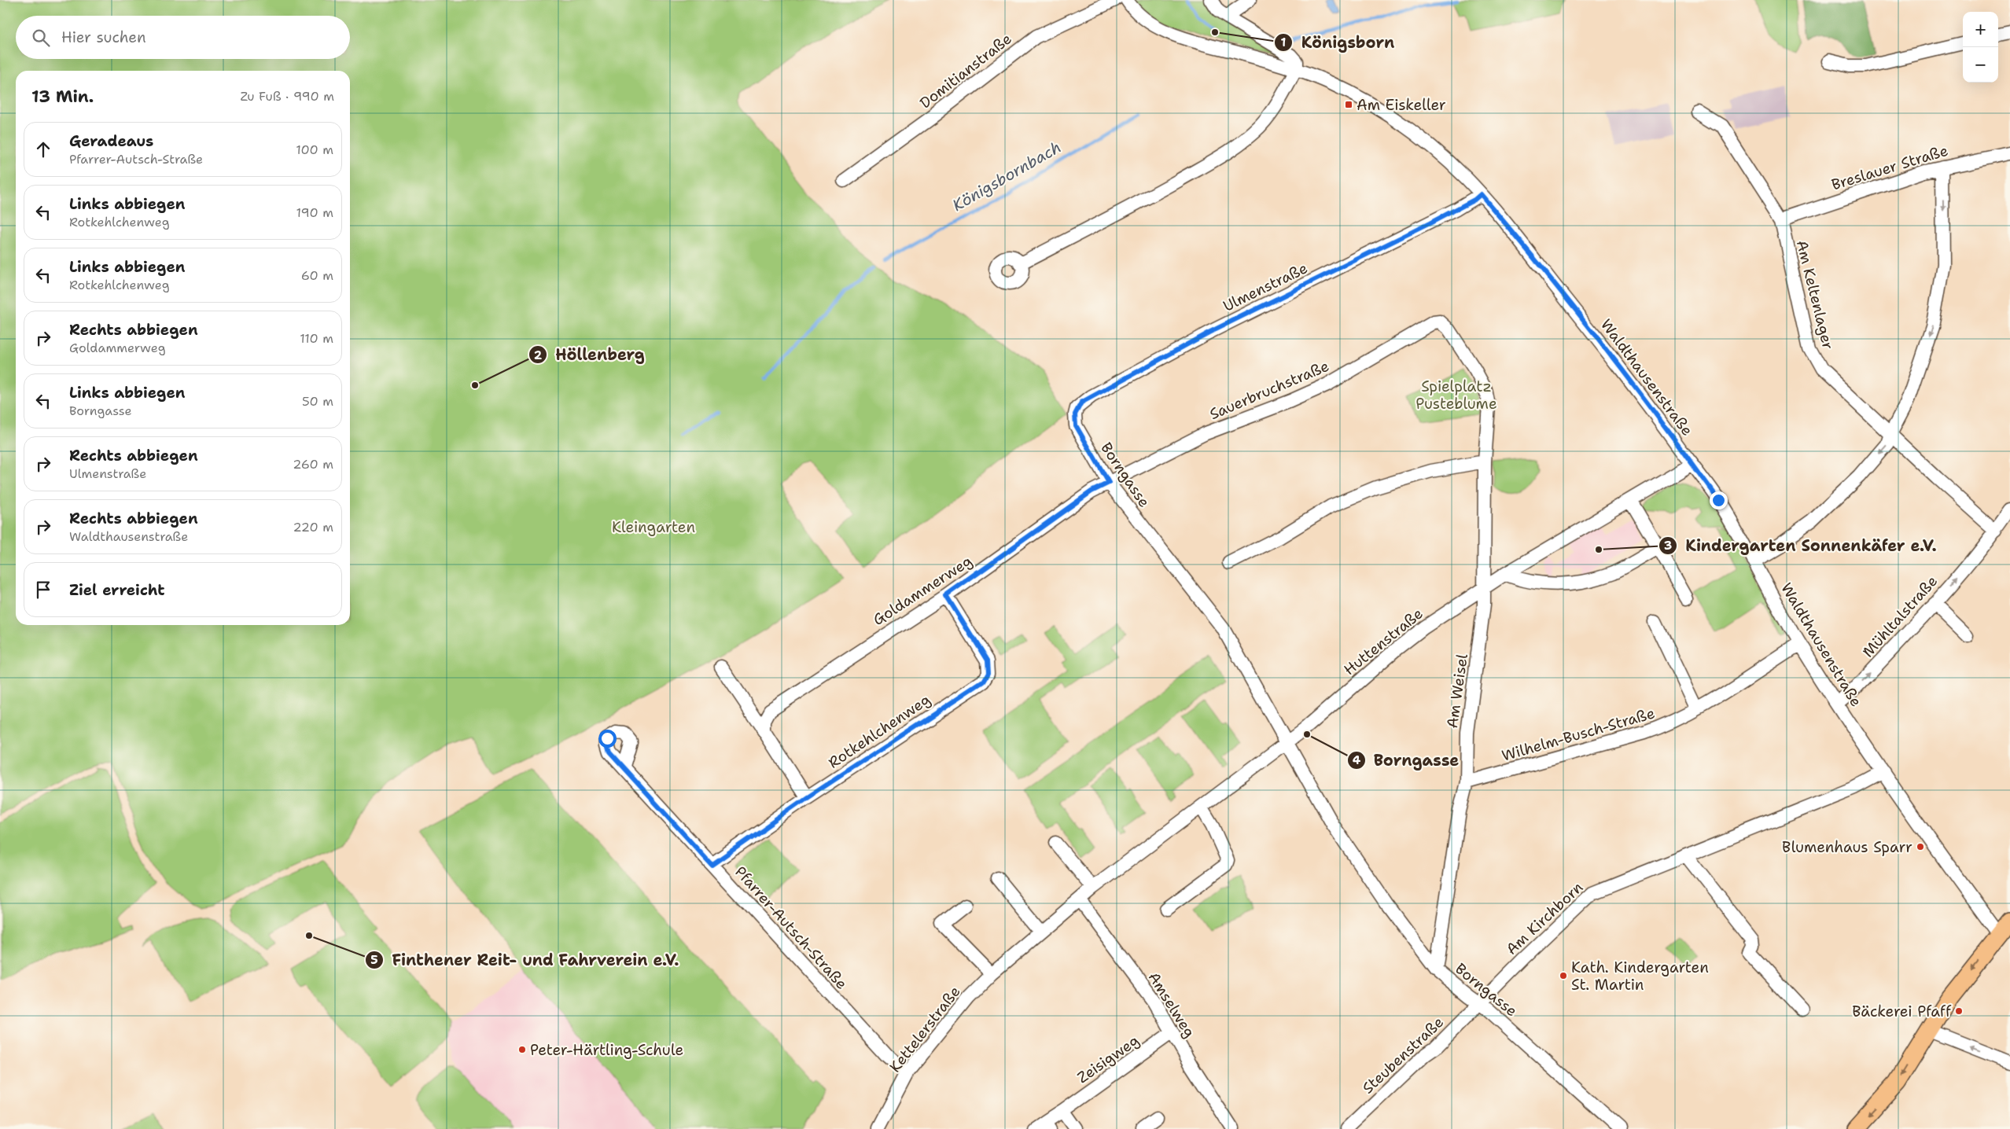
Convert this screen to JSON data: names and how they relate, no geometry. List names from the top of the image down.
{
  "streets": {
    "street": [
      "Domitianstraße",
      "Breslauer Straße",
      "Ulmenstraße",
      "Am Keltenlager",
      "Waldthausenstraße",
      "Sauerbruchstraße",
      "Borngasse",
      "Goldammerweg",
      "Mühltalstraße",
      "Huttenstraße",
      "Am Weisel",
      "Rotkehlchenweg",
      "Wilhelm-Busch-Straße",
      "Am Kirchborn",
      "Pfarrer-Autsch-Straße",
      "Amselweg",
      "Kettelerstraße",
      "Steubenstraße",
      "Zeisigweg"
    ]
  },
  "crossings": [
    ["Breslauer Straße", "Am Keltenlager"],
    ["Ulmenstraße", "Waldthausenstraße"],
    ["Ulmenstraße", "Borngasse"],
    ["Am Keltenlager", "Mühltalstraße"],
    ["Waldthausenstraße", "Mühltalstraße"],
    ["Waldthausenstraße", "Huttenstraße"],
    ["Waldthausenstraße", "Wilhelm-Busch-Straße"],
    ["Waldthausenstraße", "Am Kirchborn"],
    ["Sauerbruchstraße", "Borngasse"],
    ["Sauerbruchstraße", "Goldammerweg"],
    ["Sauerbruchstraße", "Am Weisel"],
    ["Borngasse", "Goldammerweg"],
    ["Borngasse", "Huttenstraße"],
    ["Borngasse", "Am Weisel"],
    ["Borngasse", "Am Kirchborn"],
    ["Borngasse", "Kettelerstraße"],
    ["Borngasse", "Steubenstraße"],
    ["Goldammerweg", "Rotkehlchenweg"],
    ["Huttenstraße", "Am Weisel"],
    ["Huttenstraße", "Kettelerstraße"],
    ["Am Weisel", "Wilhelm-Busch-Straße"],
    ["Rotkehlchenweg", "Pfarrer-Autsch-Straße"],
    ["Am Kirchborn", "Steubenstraße"],
    ["Pfarrer-Autsch-Straße", "Kettelerstraße"],
    ["Amselweg", "Kettelerstraße"],
    ["Amselweg", "Zeisigweg"]
  ],
  "one_way": ["Mühltalstraße"],
  "water": ["Königsbornbach"],
  "parks": ["Spielplatz Pusteblume", "Kleingarten"],
  "places": {
    "other": [
      "Königsborn",
      "Höllenberg",
      "Kindergarten Sonnenkäfer e.V.",
      "Borngasse",
      "Blumenhaus Sparr",
      "Finthener Reit- und Fahrverein e.V.",
      "Kath. Kindergarten St. Martin",
      "Bäckerei Pfaff",
      "Peter-Härtling-Schule"
    ],
    "transit": ["Am Eiskeller"]
  },
  "page": {
    "map_buttons": ["+", "−"],
    "search": "Hier suchen",
    "heading": ["13 Min.", "Zu Fuß · 990 m"],
    "list": [
      ["Geradeaus", "Pfarrer-Autsch-Straße", "100 m"],
      ["Links abbiegen", "Rotkehlchenweg", "190 m"],
      ["Links abbiegen", "Rotkehlchenweg", "60 m"],
      ["Rechts abbiegen", "Goldammerweg", "110 m"],
      ["Links abbiegen", "Borngasse", "50 m"],
      ["Rechts abbiegen", "Ulmenstraße", "260 m"],
      ["Rechts abbiegen", "Waldthausenstraße", "220 m"],
      "Ziel erreicht"
    ]
  }
}
